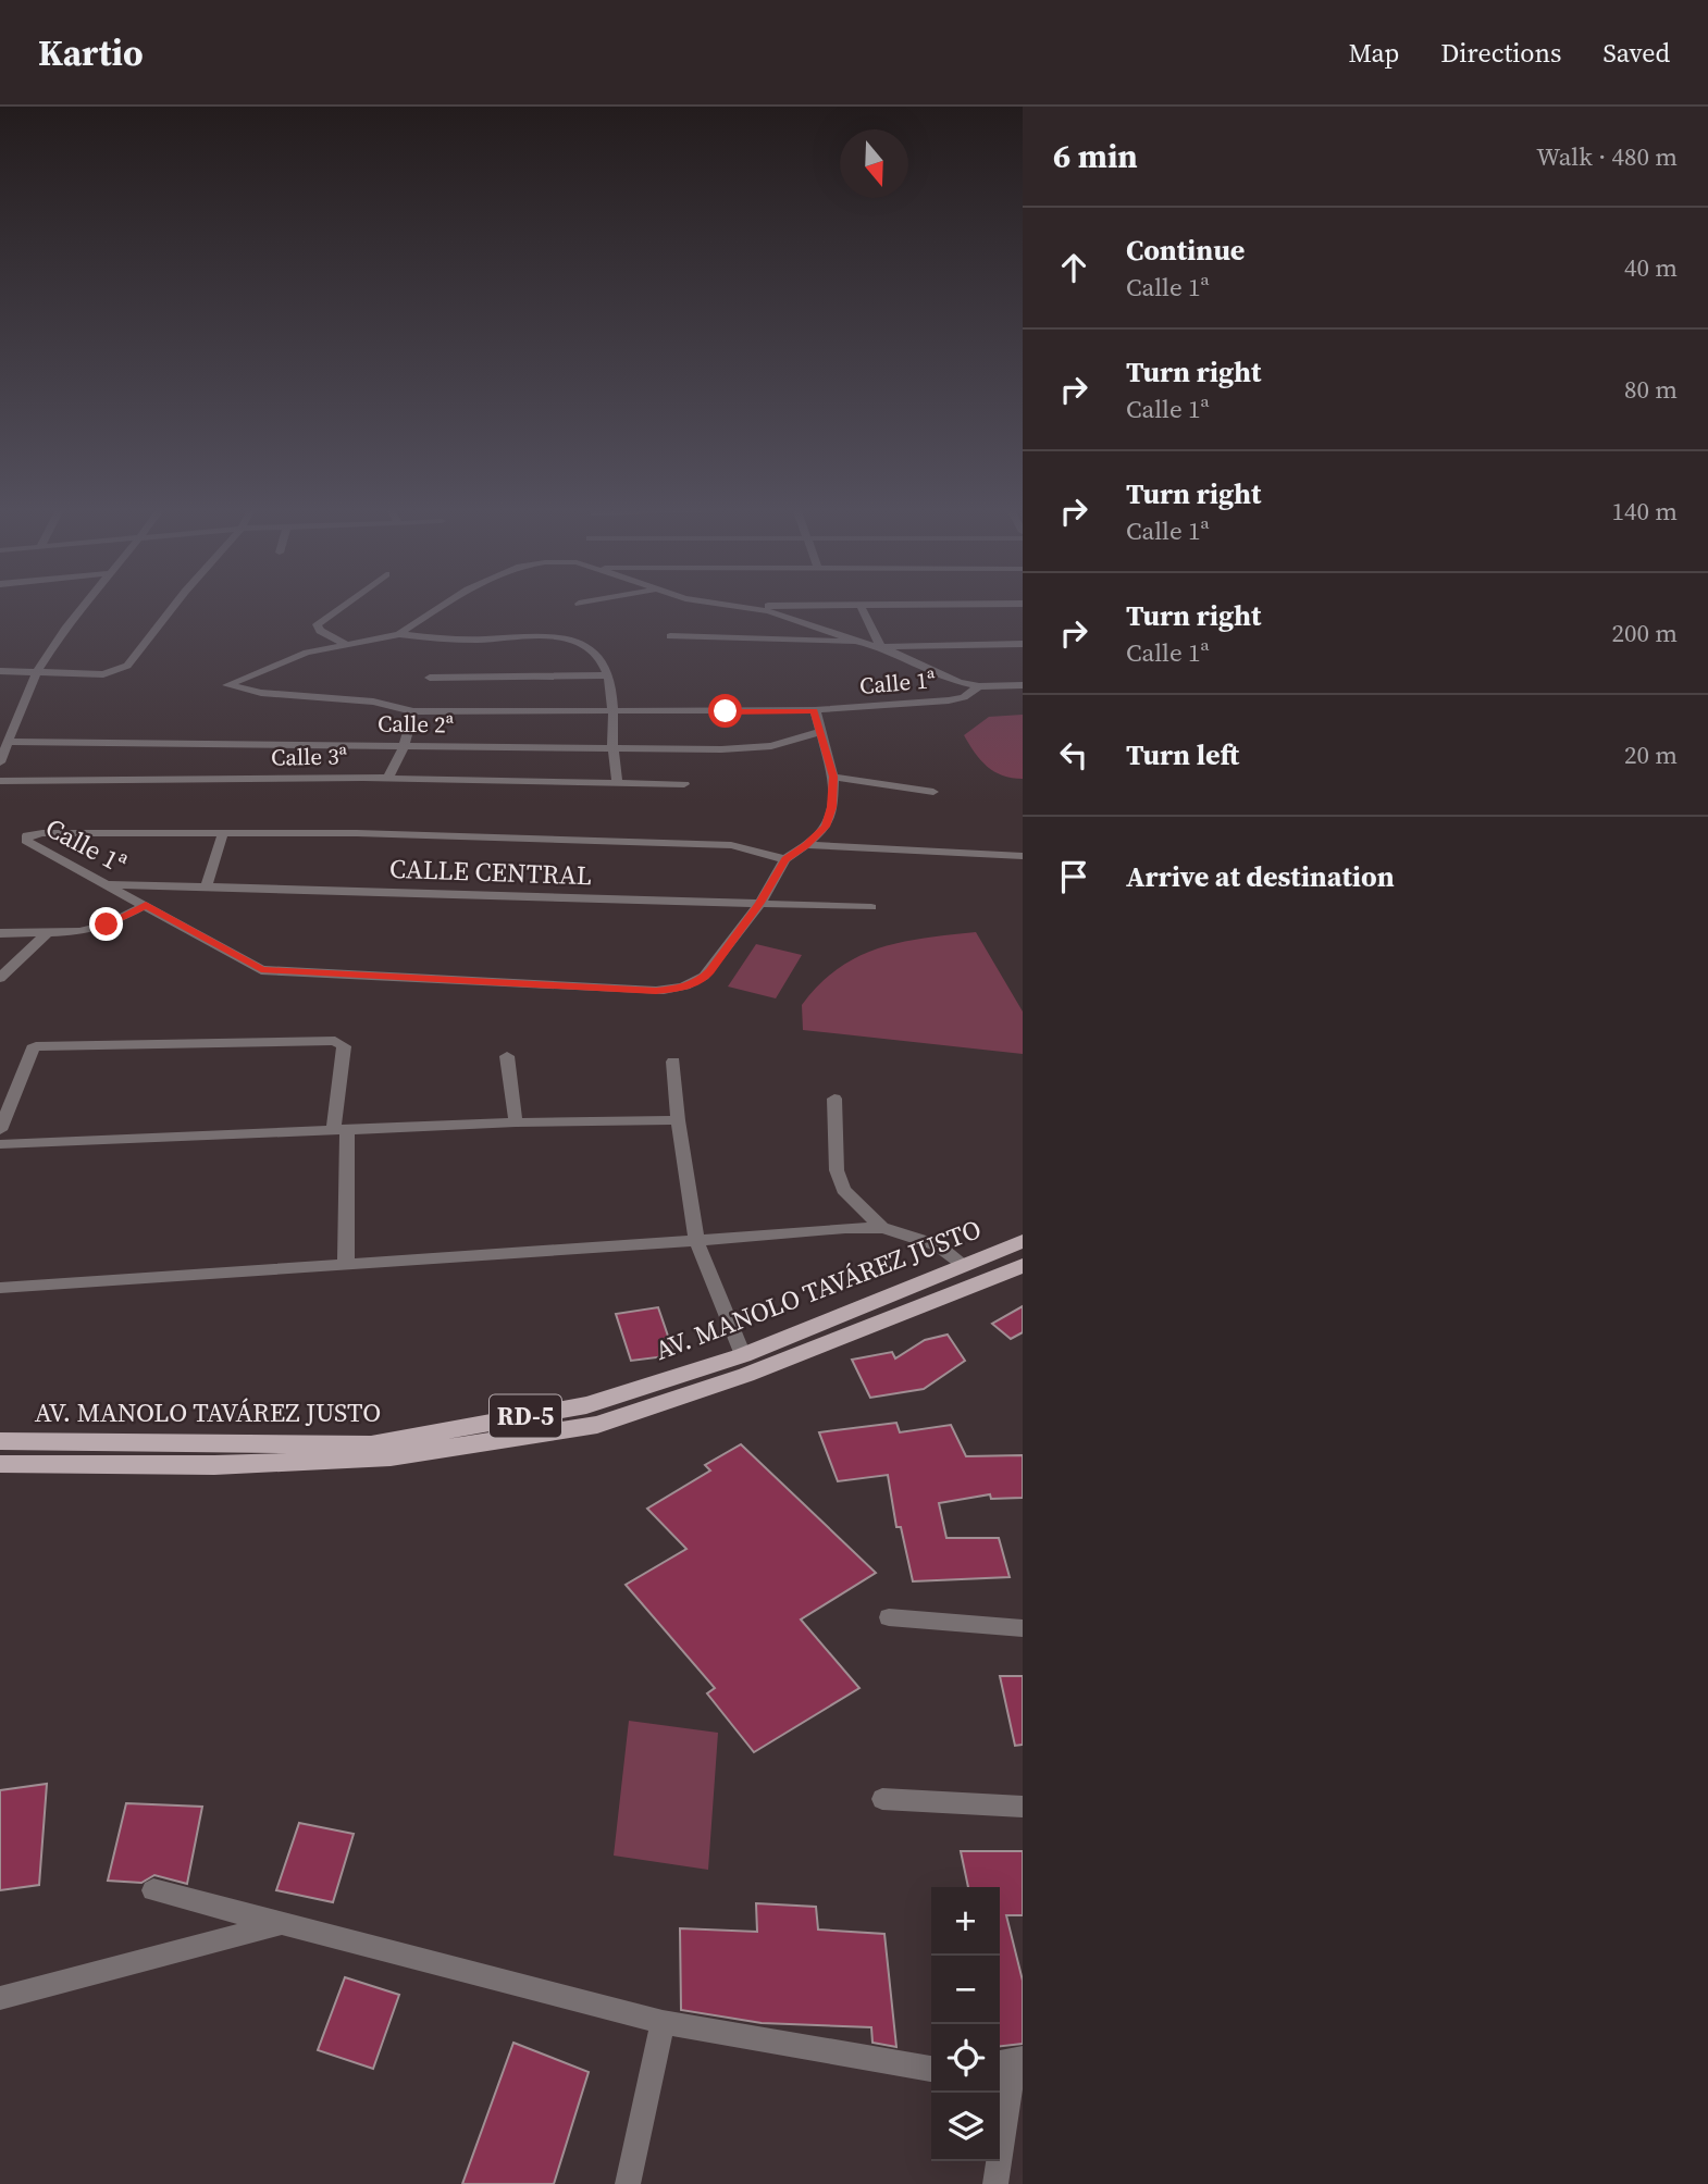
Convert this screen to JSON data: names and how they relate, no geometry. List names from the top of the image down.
{
  "streets": {
    "main road": ["AV. MANOLO TAVÁREZ JUSTO", "RD-5"],
    "street": [
      "Calle 1ª",
      "Calle 2ª",
      "Calle 3ª",
      "CALLE CENTRAL"
    ]
  },
  "crossings": [
    ["Calle 1ª", "Calle 2ª"],
    ["Calle 1ª", "CALLE CENTRAL"]
  ],
  "north": "bottom",
  "page": {
    "header": "Kartio",
    "nav": ["Map", "Directions", "Saved"],
    "heading": ["6 min", "Walk · 480 m"],
    "list": [
      ["Continue", "Calle 1ª", "40 m"],
      ["Turn right", "Calle 1ª", "80 m"],
      ["Turn right", "Calle 1ª", "140 m"],
      ["Turn right", "Calle 1ª", "200 m"],
      ["Turn left", "20 m"],
      "Arrive at destination"
    ],
    "map_buttons": ["+", "−"]
  }
}
